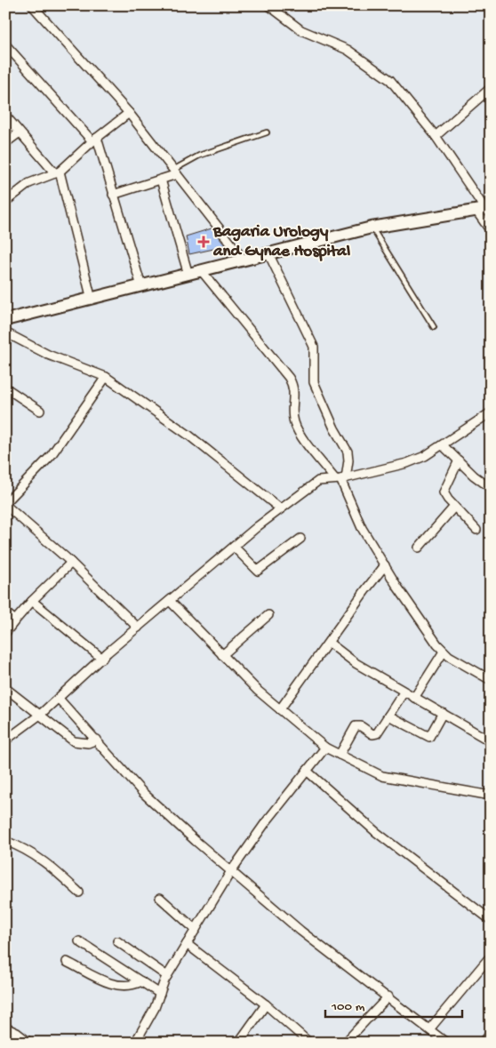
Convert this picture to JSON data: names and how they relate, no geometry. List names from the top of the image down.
{
  "places": {
    "health": ["Bagaria Urology and Gynae Hospital"]
  },
  "scale_bar": "100 m"
}
